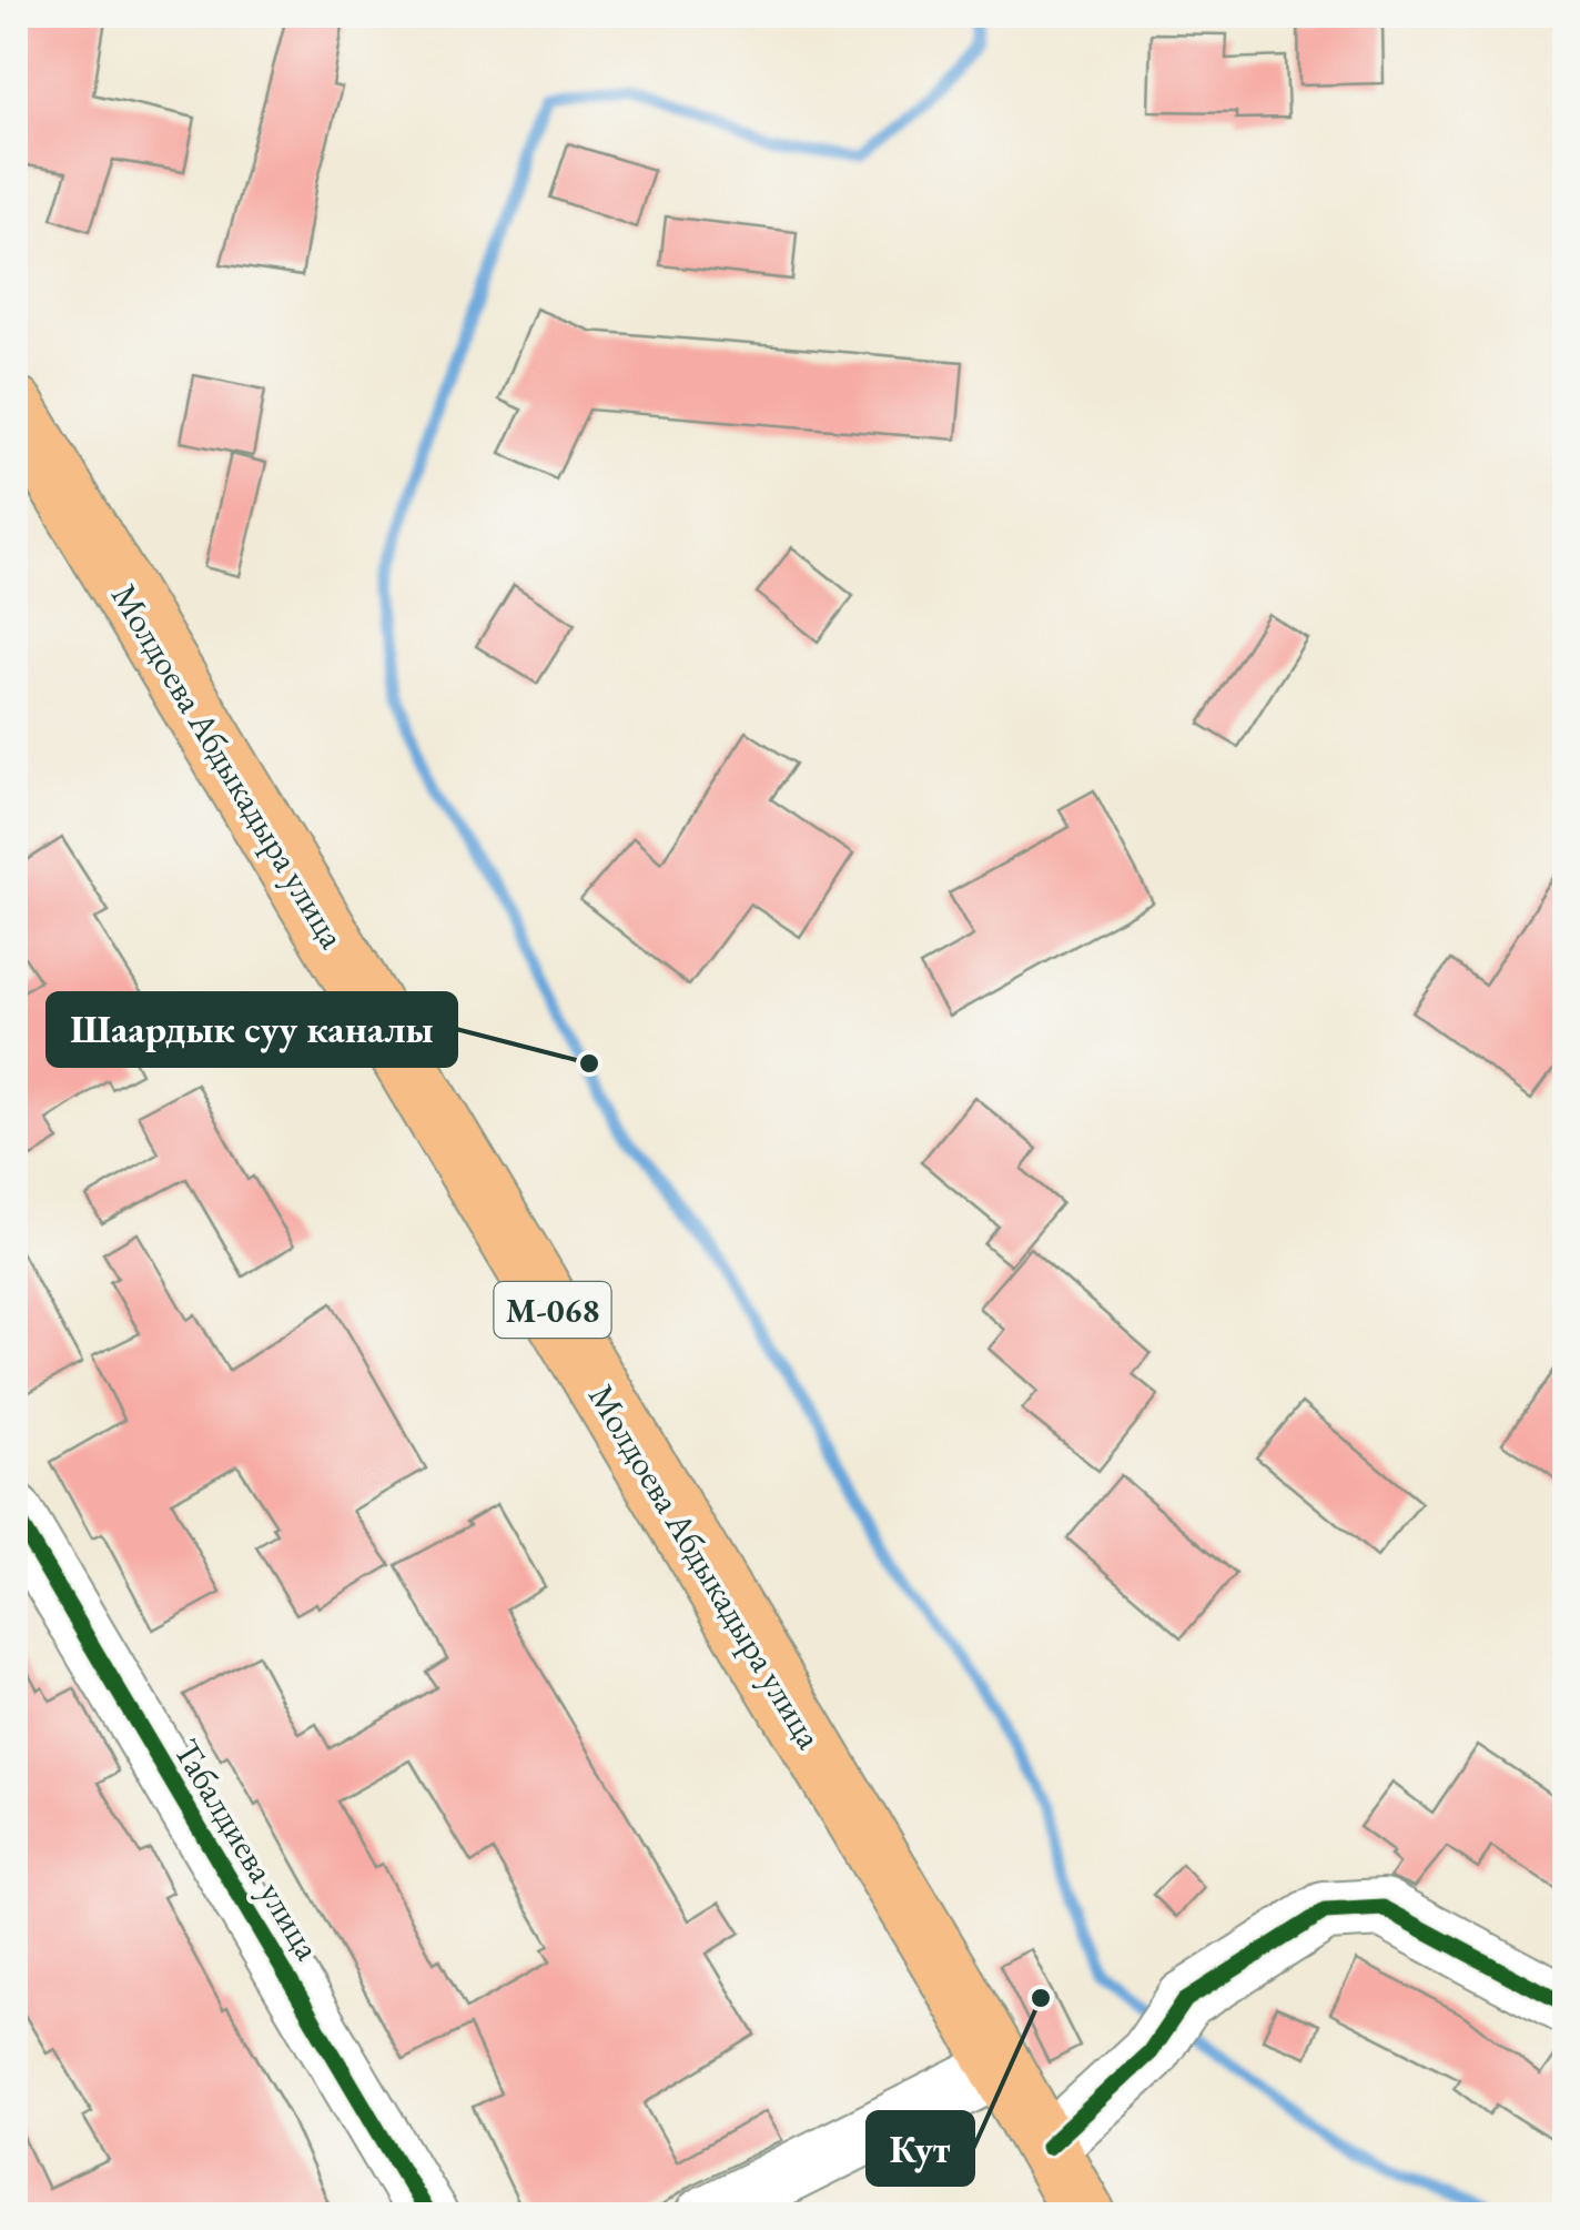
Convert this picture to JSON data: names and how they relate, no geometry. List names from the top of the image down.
{
  "streets": {
    "main road": ["Молдоева Абдыкадыра улица", "М-068"],
    "street": ["Табалдиева улица"]
  },
  "places": ["Шаардык суу каналы", "Кут"]
}
